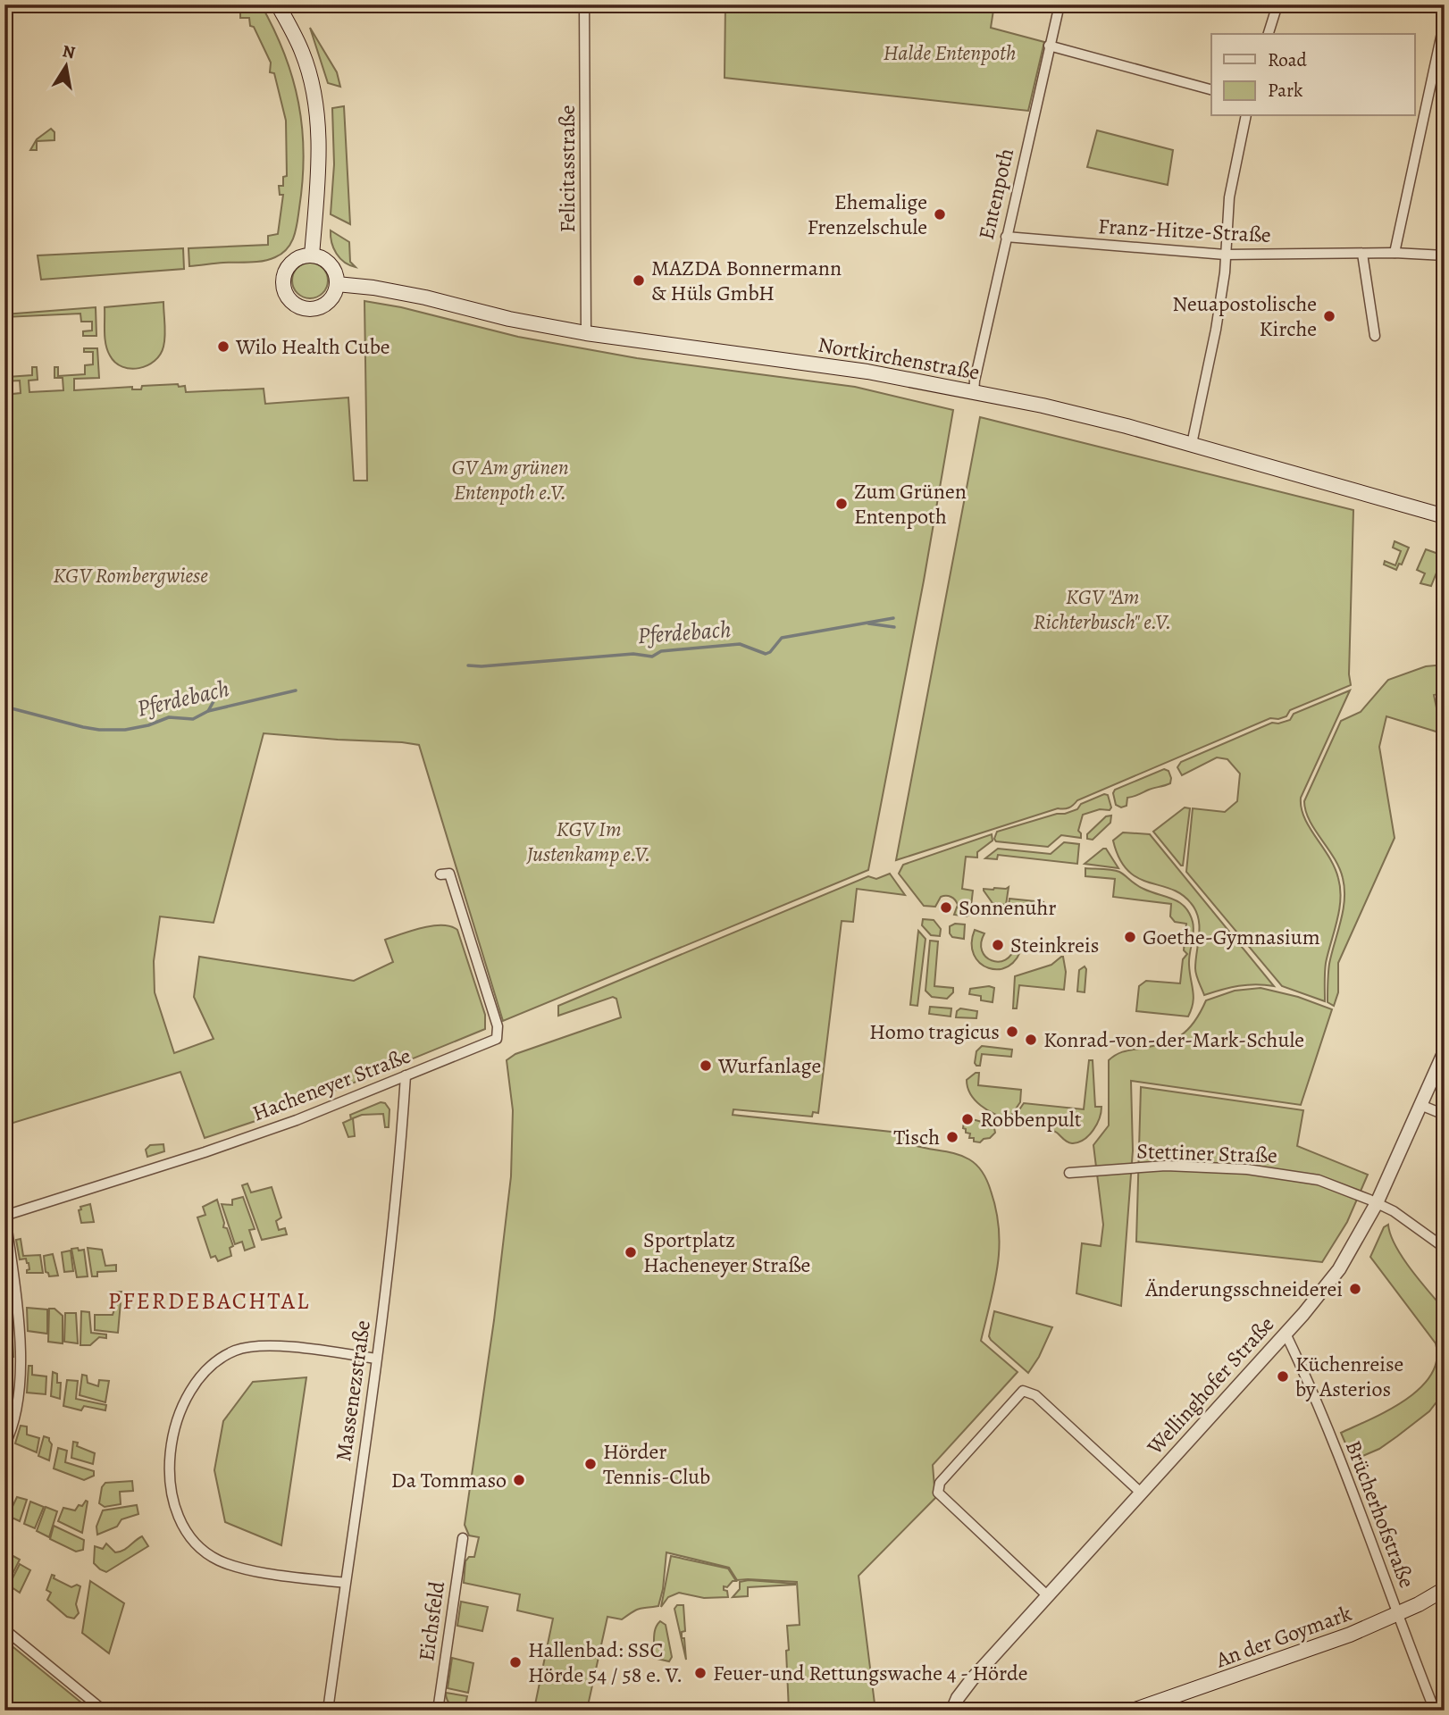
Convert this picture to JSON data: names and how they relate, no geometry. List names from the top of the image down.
{
  "streets": {
    "main road": ["Nortkirchenstraße", "An der Goymark"],
    "street": [
      "Felicitasstraße",
      "Entenpoth",
      "Franz-Hitze-Straße",
      "Hacheneyer Straße",
      "Stettiner Straße",
      "Wellinghofer Straße",
      "Massenezstraße",
      "Brücherhofstraße",
      "Eichsfeld"
    ]
  },
  "crossings": [
    ["Felicitasstraße", "Nortkirchenstraße"],
    ["Entenpoth", "Franz-Hitze-Straße"],
    ["Entenpoth", "Nortkirchenstraße"],
    ["Hacheneyer Straße", "Massenezstraße"],
    ["Stettiner Straße", "Wellinghofer Straße"],
    ["Wellinghofer Straße", "Brücherhofstraße"],
    ["Brücherhofstraße", "An der Goymark"]
  ],
  "districts": ["PFERDEBACHTAL"],
  "water": ["Pferdebach"],
  "parks": [
    "Halde Entenpoth",
    "GV Am grünen Entenpoth e.V.",
    "KGV Rombergwiese",
    "KGV \"Am Richterbusch\" e.V.",
    "KGV Im Justenkamp e.V."
  ],
  "places": [
    "Ehemalige Frenzelschule",
    "MAZDA Bonnermann & Hüls GmbH",
    "Neuapostolische Kirche",
    "Wilo Health Cube",
    "Zum Grünen Entenpoth",
    "Sonnenuhr",
    "Goethe-Gymnasium",
    "Steinkreis",
    "Homo tragicus",
    "Konrad-von-der-Mark-Schule",
    "Wurfanlage",
    "Robbenpult",
    "Tisch",
    "Sportplatz Hacheneyer Straße",
    "Änderungsschneiderei",
    "Küchenreise by Asterios",
    "Hörder Tennis-Club",
    "Da Tommaso",
    "Hallenbad: SSC Hörde 54 / 58 e. V.",
    "Feuer-und Rettungswache 4 - Hörde"
  ],
  "legend": ["Road", "Park"],
  "north": "top"
}
